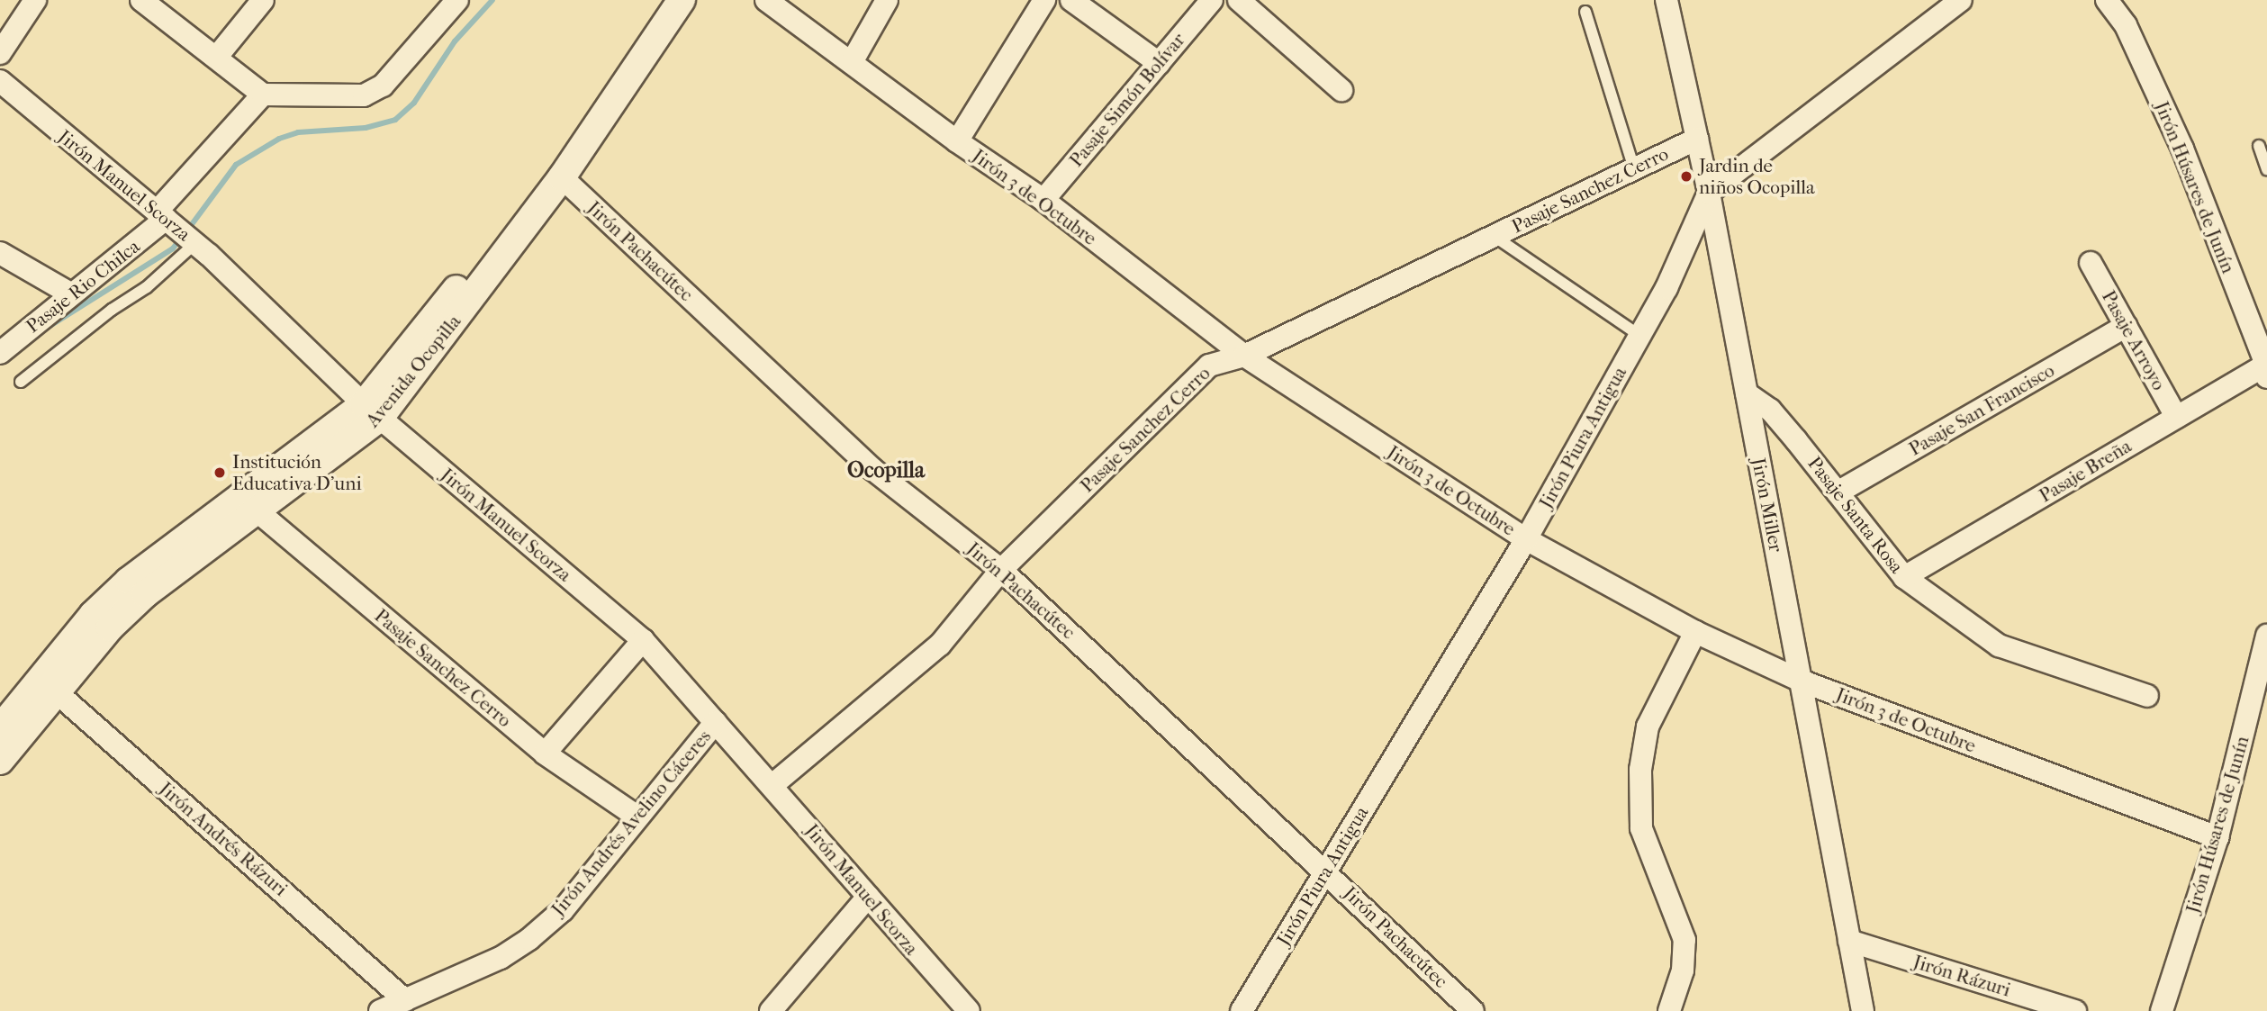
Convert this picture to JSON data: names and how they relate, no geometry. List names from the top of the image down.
{
  "streets": {
    "street": [
      "Pasaje Simón Bolívar",
      "Jirón Manuel Scorza",
      "Jirón Húsares de Junín",
      "Pasaje Sanchez Cerro",
      "Jirón 3 de Octubre",
      "Jirón Pachacútec",
      "Pasaje Rio Chilca",
      "Pasaje Arroyo",
      "Avenida Ocopilla",
      "Pasaje San Francisco",
      "Jirón Piura Antigua",
      "Pasaje Breña",
      "Jirón Miller",
      "Pasaje Santa Rosa",
      "Jirón Andrés Avelino Cáceres",
      "Jirón Andrés Rázuri",
      "Jirón Rázuri"
    ]
  },
  "crossings": [
    ["Pasaje Simón Bolívar", "Jirón 3 de Octubre"],
    ["Jirón Manuel Scorza", "Pasaje Sanchez Cerro"],
    ["Jirón Manuel Scorza", "Pasaje Rio Chilca"],
    ["Jirón Manuel Scorza", "Avenida Ocopilla"],
    ["Jirón Manuel Scorza", "Jirón Andrés Avelino Cáceres"],
    ["Jirón Húsares de Junín", "Jirón 3 de Octubre"],
    ["Jirón Húsares de Junín", "Pasaje Breña"],
    ["Pasaje Sanchez Cerro", "Jirón 3 de Octubre"],
    ["Pasaje Sanchez Cerro", "Jirón Pachacútec"],
    ["Pasaje Sanchez Cerro", "Avenida Ocopilla"],
    ["Pasaje Sanchez Cerro", "Jirón Miller"],
    ["Pasaje Sanchez Cerro", "Jirón Andrés Avelino Cáceres"],
    ["Jirón 3 de Octubre", "Jirón Piura Antigua"],
    ["Jirón 3 de Octubre", "Jirón Miller"],
    ["Jirón Pachacútec", "Avenida Ocopilla"],
    ["Jirón Pachacútec", "Jirón Piura Antigua"],
    ["Pasaje Arroyo", "Pasaje San Francisco"],
    ["Pasaje Arroyo", "Pasaje Breña"],
    ["Avenida Ocopilla", "Jirón Andrés Rázuri"],
    ["Pasaje San Francisco", "Pasaje Santa Rosa"],
    ["Jirón Piura Antigua", "Jirón Miller"],
    ["Pasaje Breña", "Pasaje Santa Rosa"],
    ["Jirón Miller", "Pasaje Santa Rosa"],
    ["Jirón Miller", "Jirón Rázuri"],
    ["Jirón Andrés Avelino Cáceres", "Jirón Andrés Rázuri"]
  ],
  "districts": ["Ocopilla"],
  "places": ["Jardin de niños Ocopilla", "Institución Educativa D'uni"]
}
